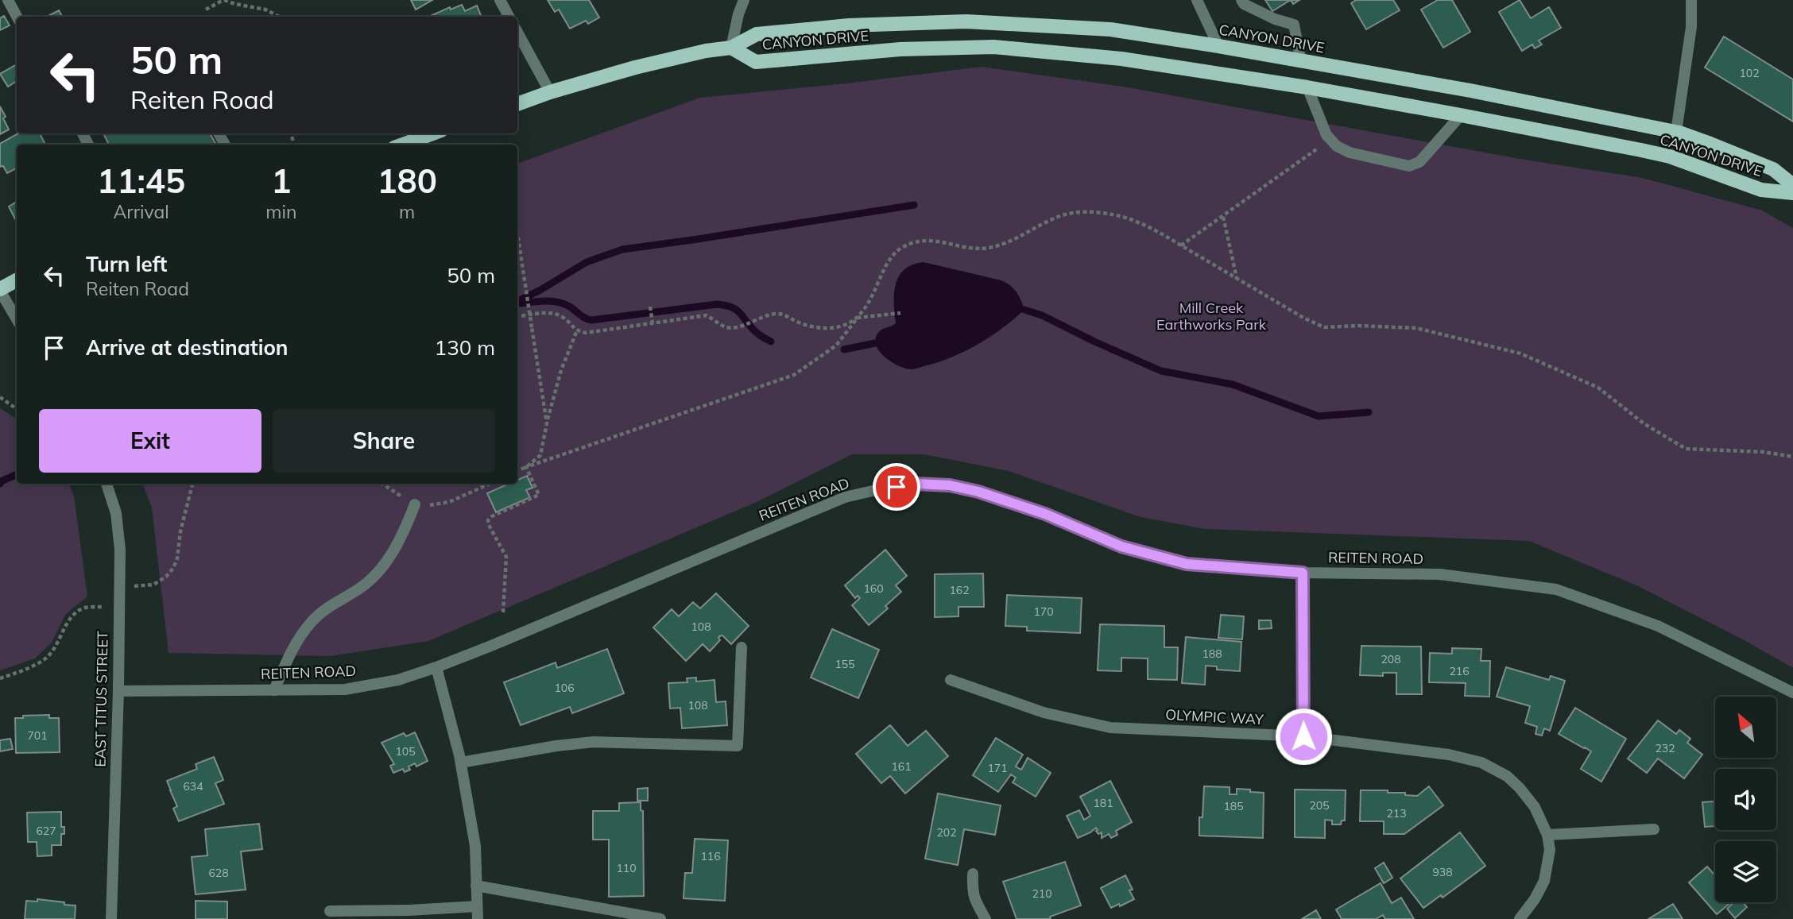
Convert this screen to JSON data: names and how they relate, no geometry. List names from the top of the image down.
{
  "streets": {
    "main road": ["CANYON DRIVE"],
    "street": ["REITEN ROAD", "EAST TITUS STREET", "OLYMPIC WAY"]
  },
  "crossings": [
    ["REITEN ROAD", "EAST TITUS STREET"]
  ],
  "parks": ["Mill Creek Earthworks Park"],
  "house_numbers": [
    "102",
    "160",
    "162",
    "170",
    "108",
    "188",
    "208",
    "155",
    "216",
    "106",
    "108",
    "701",
    "232",
    "105",
    "161",
    "171",
    "634",
    "181",
    "205",
    "185",
    "213",
    "627",
    "202",
    "116",
    "110",
    "938",
    "628",
    "210"
  ],
  "north": "top left",
  "page": {
    "turn": ["50 m", "Reiten Road"],
    "eta": [
      "11:45",
      "Arrival",
      "1",
      "min",
      "180",
      "m"
    ],
    "list": [
      {
        "name": "Turn left",
        "note": "Reiten Road",
        "value": "50 m"
      },
      {
        "name": "Arrive at destination",
        "value": "130 m"
      }
    ],
    "buttons": ["Exit", "Share"]
  }
}
